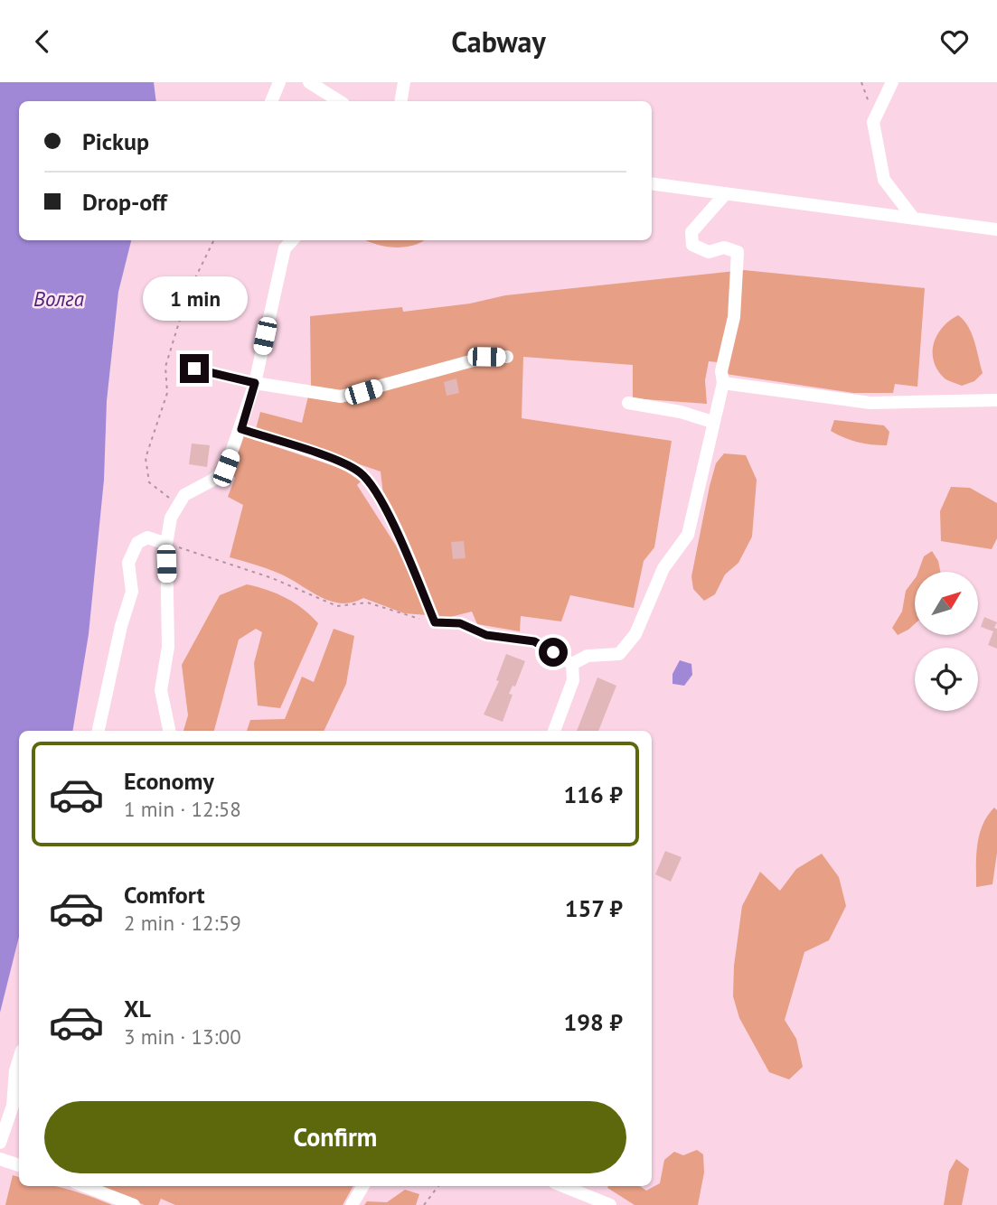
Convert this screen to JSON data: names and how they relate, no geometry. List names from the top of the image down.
{
  "water": ["Волга"],
  "north": "top right",
  "page": {
    "header": "Cabway",
    "banner": ["Pickup", "Drop-off"],
    "bubble": "1 min",
    "list": [
      {
        "name": "Economy",
        "note": "1 min · 12:58",
        "value": "116 ₽"
      },
      {
        "name": "Comfort",
        "note": "2 min · 12:59",
        "value": "157 ₽"
      },
      {
        "name": "XL",
        "note": "3 min · 13:00",
        "value": "198 ₽"
      }
    ],
    "buttons": "Confirm"
  }
}
